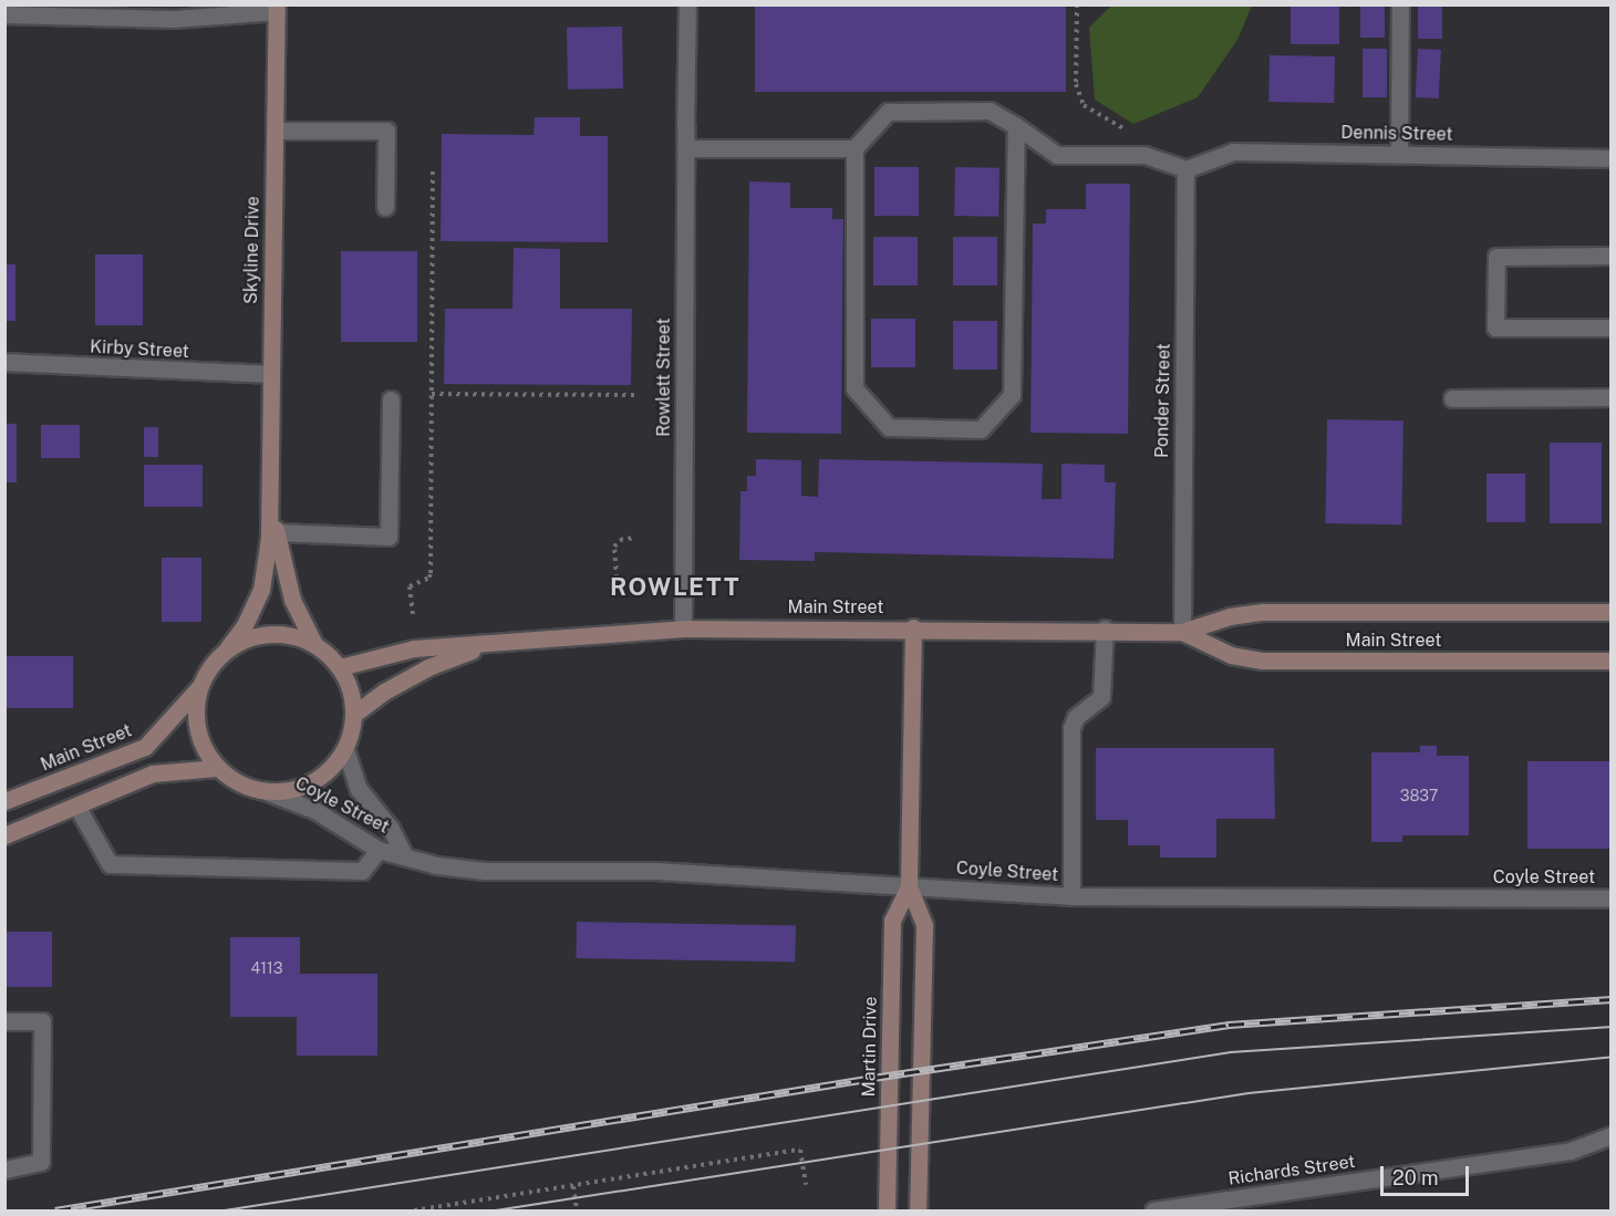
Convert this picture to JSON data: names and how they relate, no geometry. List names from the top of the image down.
{
  "streets": {
    "street": [
      "Dennis Street",
      "Skyline Drive",
      "Kirby Street",
      "Rowlett Street",
      "Ponder Street",
      "Main Street",
      "Coyle Street",
      "Martin Drive",
      "Richards Street"
    ]
  },
  "crossings": [
    ["Dennis Street", "Ponder Street"],
    ["Skyline Drive", "Kirby Street"],
    ["Skyline Drive", "Main Street"],
    ["Skyline Drive", "Coyle Street"],
    ["Rowlett Street", "Main Street"],
    ["Ponder Street", "Main Street"],
    ["Main Street", "Coyle Street"],
    ["Main Street", "Martin Drive"],
    ["Coyle Street", "Martin Drive"]
  ],
  "districts": ["ROWLETT"],
  "house_numbers": ["3837", "4113"],
  "scale_bar": "20 m"
}
